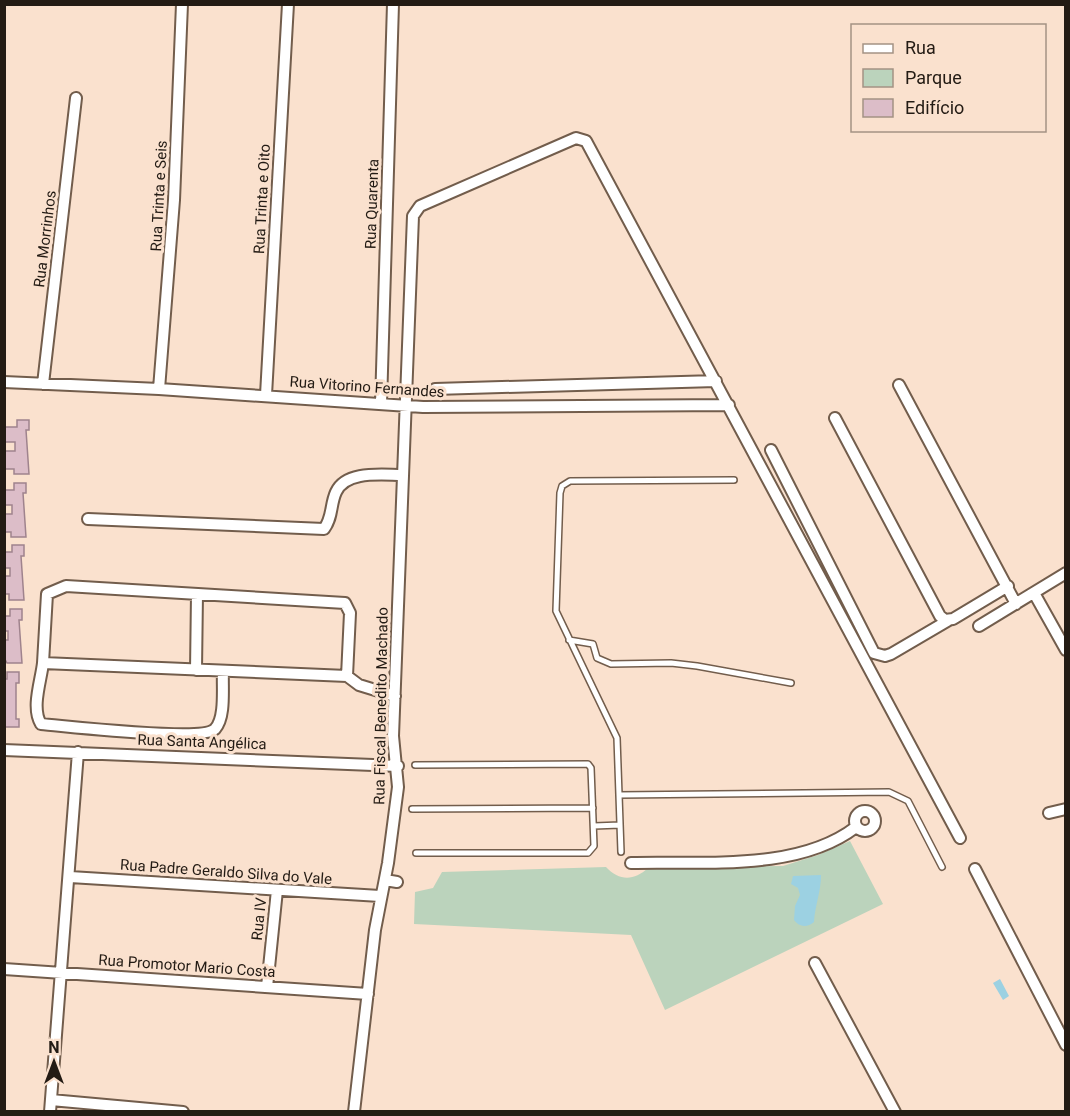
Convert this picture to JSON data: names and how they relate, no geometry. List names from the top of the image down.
{
  "streets": {
    "street": [
      "Rua Trinta e Seis",
      "Rua Trinta e Oito",
      "Rua Quarenta",
      "Rua Morrinhos",
      "Rua Vitorino Fernandes",
      "Rua Fiscal Benedito Machado",
      "Rua Santa Angélica",
      "Rua Padre Geraldo Silva do Vale",
      "Rua IV",
      "Rua Promotor Mario Costa"
    ]
  },
  "crossings": [
    ["Rua Trinta e Seis", "Rua Vitorino Fernandes"],
    ["Rua Trinta e Oito", "Rua Vitorino Fernandes"],
    ["Rua Quarenta", "Rua Vitorino Fernandes"],
    ["Rua Morrinhos", "Rua Vitorino Fernandes"],
    ["Rua Vitorino Fernandes", "Rua Fiscal Benedito Machado"],
    ["Rua Fiscal Benedito Machado", "Rua Santa Angélica"],
    ["Rua Fiscal Benedito Machado", "Rua Padre Geraldo Silva do Vale"],
    ["Rua Fiscal Benedito Machado", "Rua Promotor Mario Costa"],
    ["Rua Padre Geraldo Silva do Vale", "Rua IV"],
    ["Rua IV", "Rua Promotor Mario Costa"]
  ],
  "legend": ["Rua", "Parque", "Edifício"],
  "north": "top"
}
